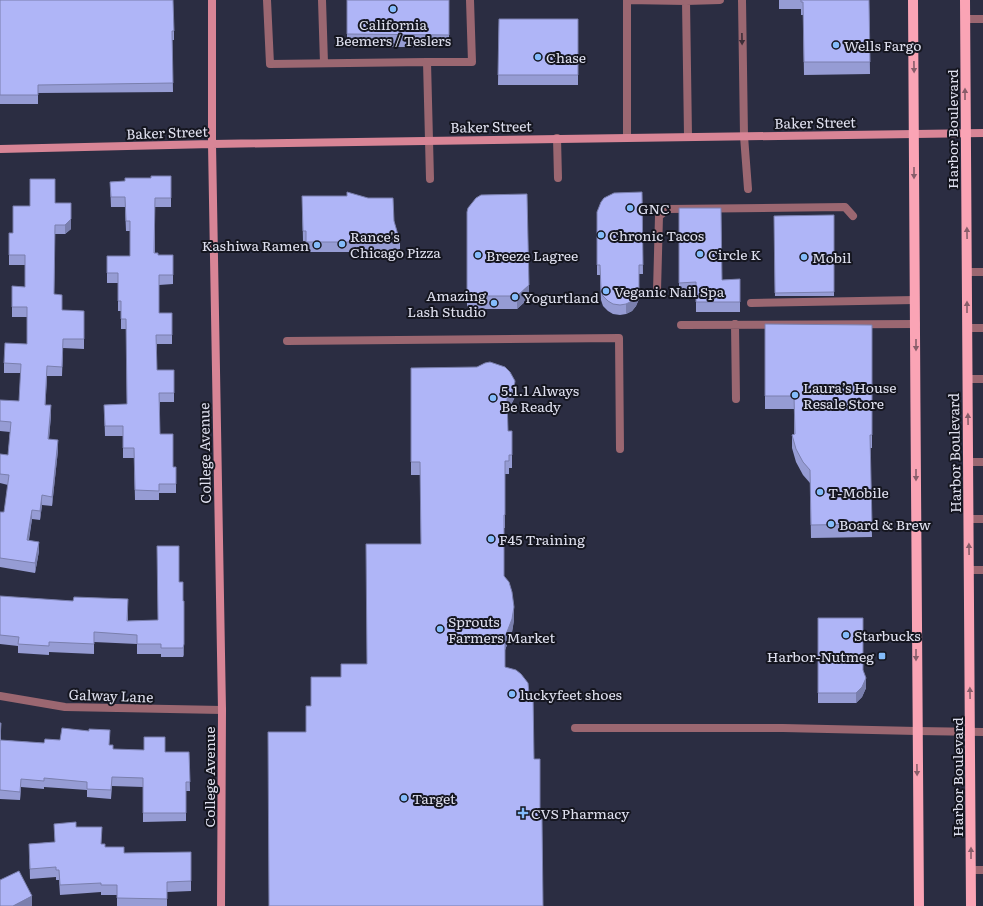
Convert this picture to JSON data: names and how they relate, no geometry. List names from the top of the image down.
{
  "streets": {
    "main road": ["Baker Street", "Harbor Boulevard", "College Avenue"],
    "street": ["Galway Lane"]
  },
  "crossings": [
    ["Baker Street", "Harbor Boulevard"],
    ["Baker Street", "College Avenue"],
    ["College Avenue", "Galway Lane"]
  ],
  "places": {
    "other": [
      "California Beemers / Teslers",
      "Wells Fargo",
      "Chase",
      "GNC",
      "Chronic Tacos",
      "Rance's Chicago Pizza",
      "Kashiwa Ramen",
      "Circle K",
      "Breeze Lagree",
      "Mobil",
      "Veganic Nail Spa",
      "Yogurtland",
      "Amazing Lash Studio",
      "Laura’s House Resale Store",
      "5.1.1 Always Be Ready",
      "T-Mobile",
      "Board & Brew",
      "F45 Training",
      "Sprouts Farmers Market",
      "Starbucks",
      "luckyfeet shoes",
      "Target"
    ],
    "transit": ["Harbor-Nutmeg"],
    "health": ["CVS Pharmacy"]
  }
}
